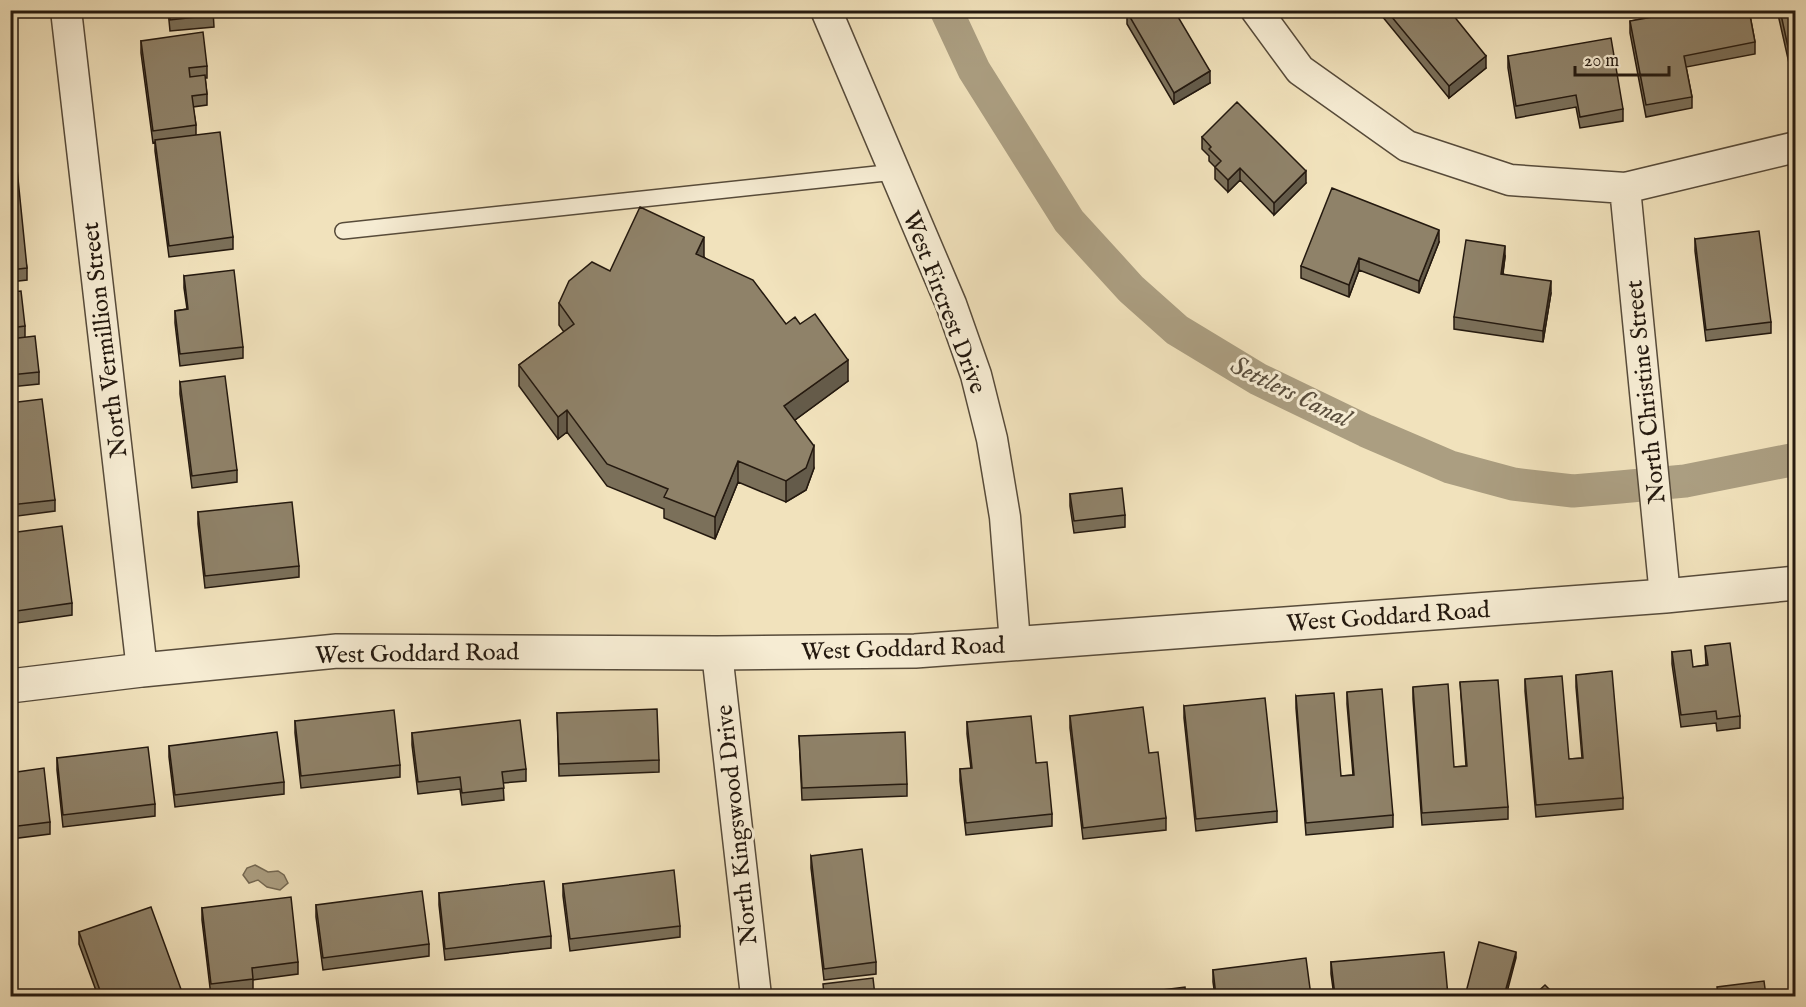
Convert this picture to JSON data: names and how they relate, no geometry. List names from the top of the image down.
{
  "streets": {
    "street": [
      "West Fircrest Drive",
      "North Vermillion Street",
      "North Christine Street",
      "West Goddard Road",
      "North Kingswood Drive"
    ]
  },
  "crossings": [
    ["West Fircrest Drive", "West Goddard Road"],
    ["North Vermillion Street", "West Goddard Road"],
    ["North Christine Street", "West Goddard Road"],
    ["West Goddard Road", "North Kingswood Drive"]
  ],
  "water": ["Settlers Canal"],
  "scale_bar": "20 m"
}
